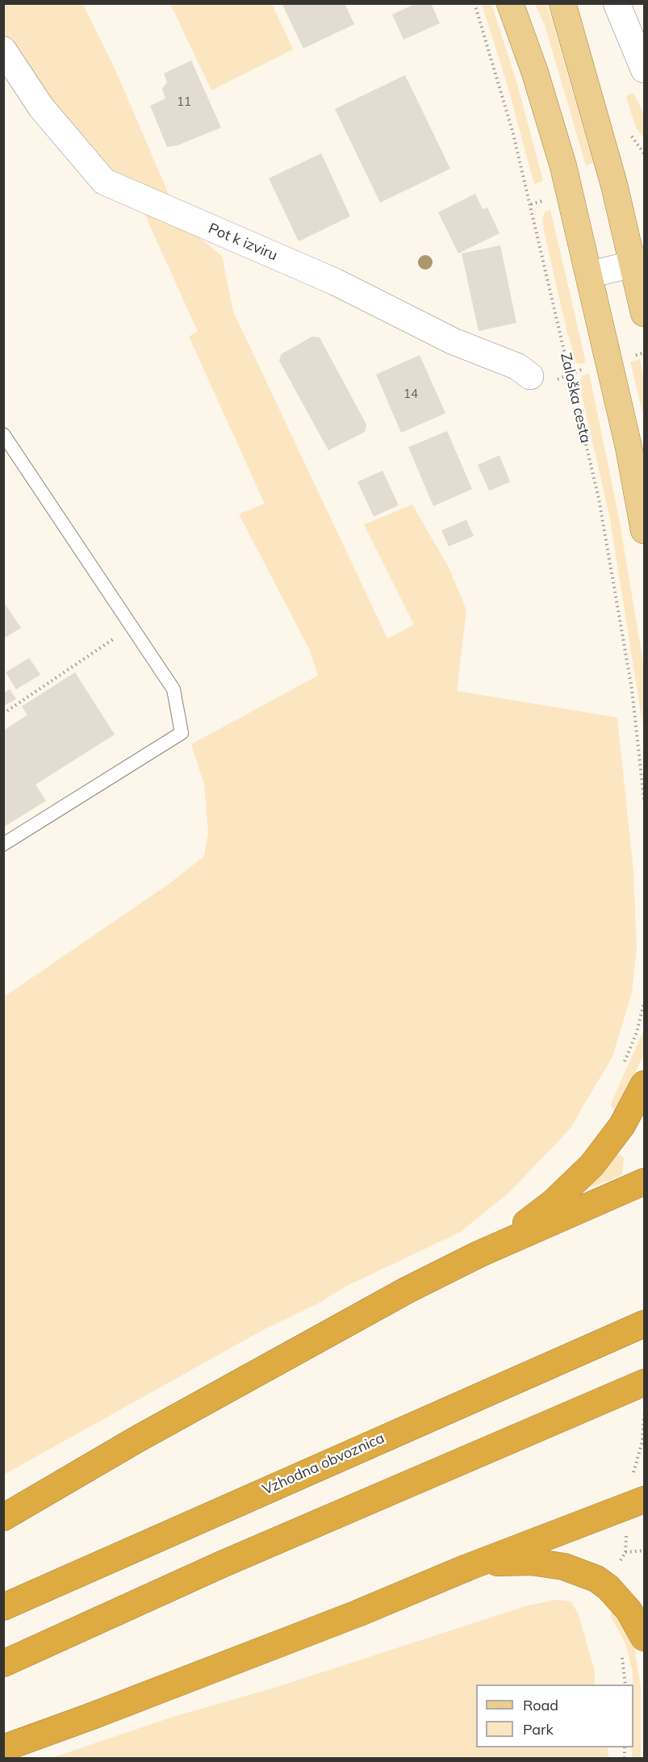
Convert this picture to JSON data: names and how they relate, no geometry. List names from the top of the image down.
{
  "streets": {
    "highway": ["Vzhodna obvoznica"],
    "street": ["Pot k izviru"],
    "path": ["Zaloška cesta"]
  },
  "house_numbers": ["11", "14"],
  "legend": ["Road", "Park"]
}
